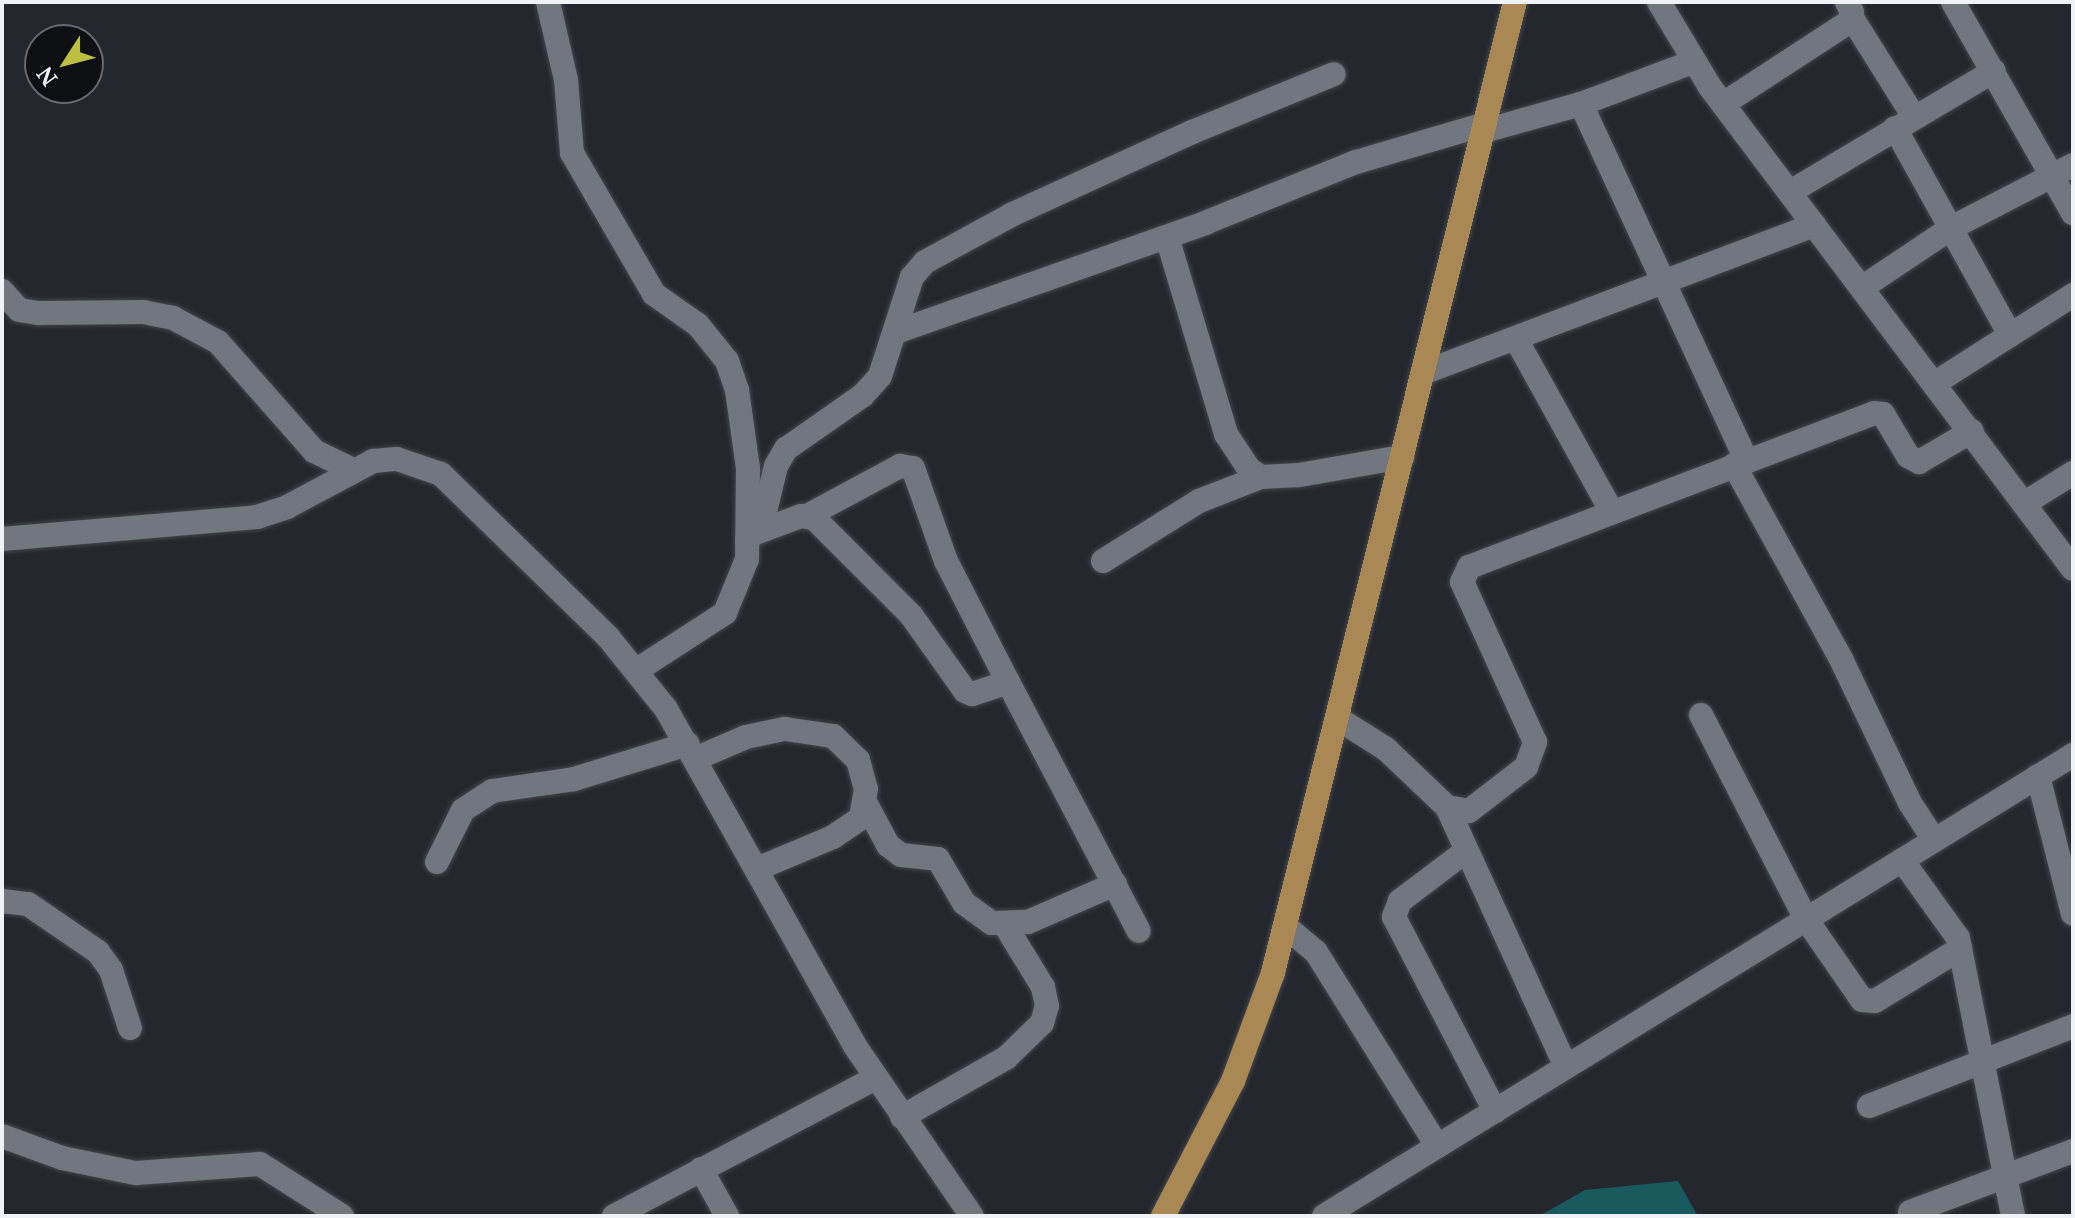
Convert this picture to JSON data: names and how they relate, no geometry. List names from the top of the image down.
{
  "north": "bottom left"
}
